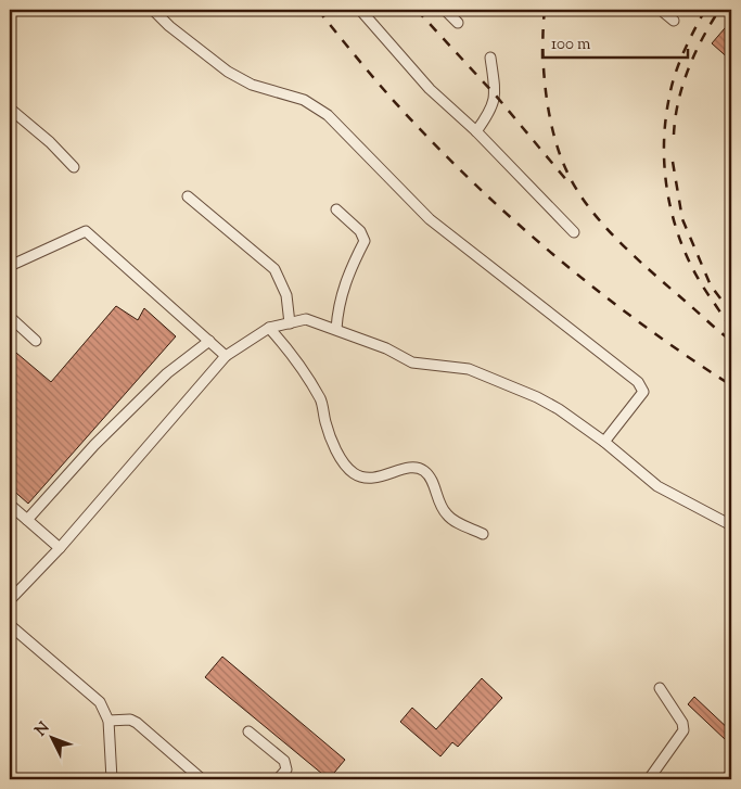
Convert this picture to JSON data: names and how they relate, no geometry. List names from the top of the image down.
{
  "scale_bar": "100 m",
  "north": "top left"
}
